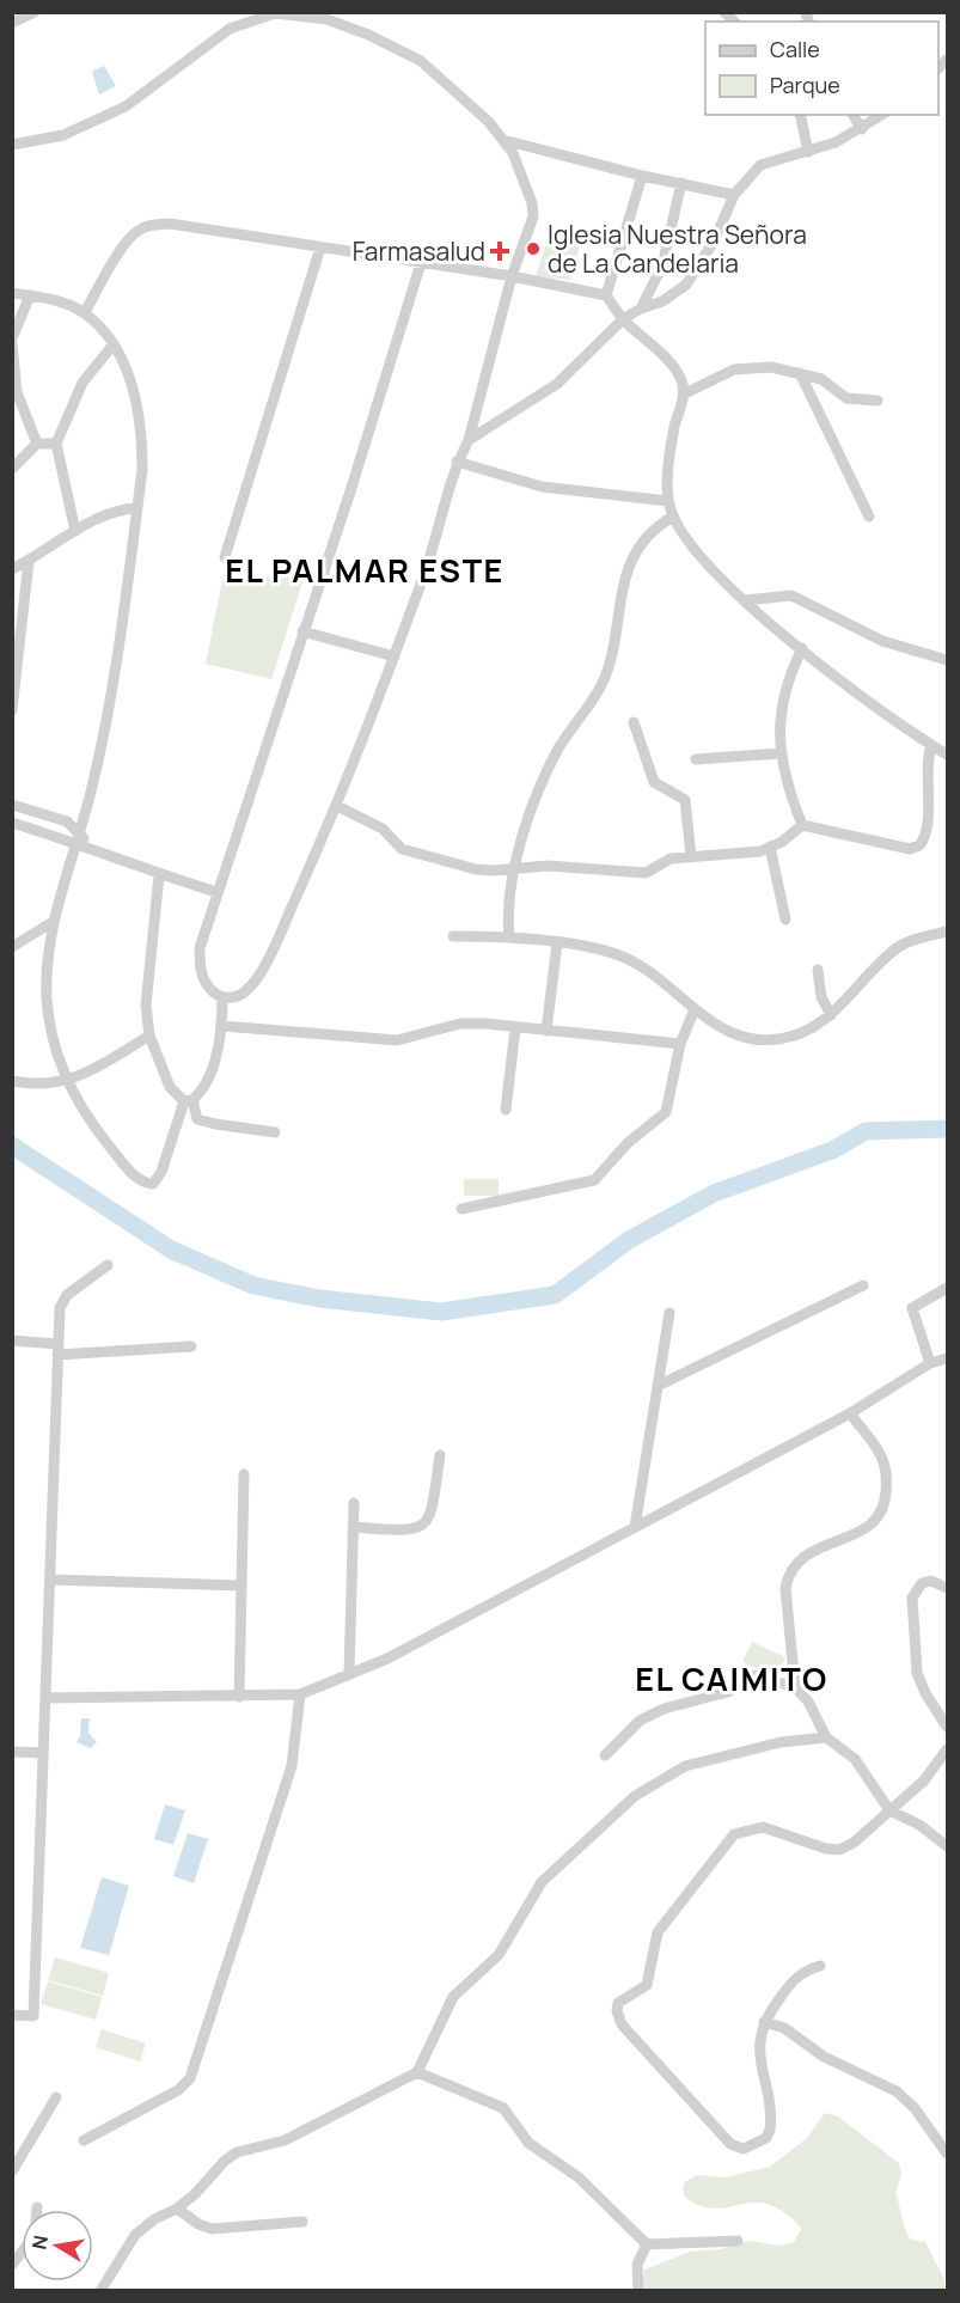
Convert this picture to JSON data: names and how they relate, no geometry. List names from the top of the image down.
{
  "districts": ["EL PALMAR ESTE", "EL CAIMITO"],
  "places": {
    "other": ["Iglesia Nuestra Señora de La Candelaria"],
    "health": ["Farmasalud"]
  },
  "legend": ["Calle", "Parque"],
  "north": "left"
}
